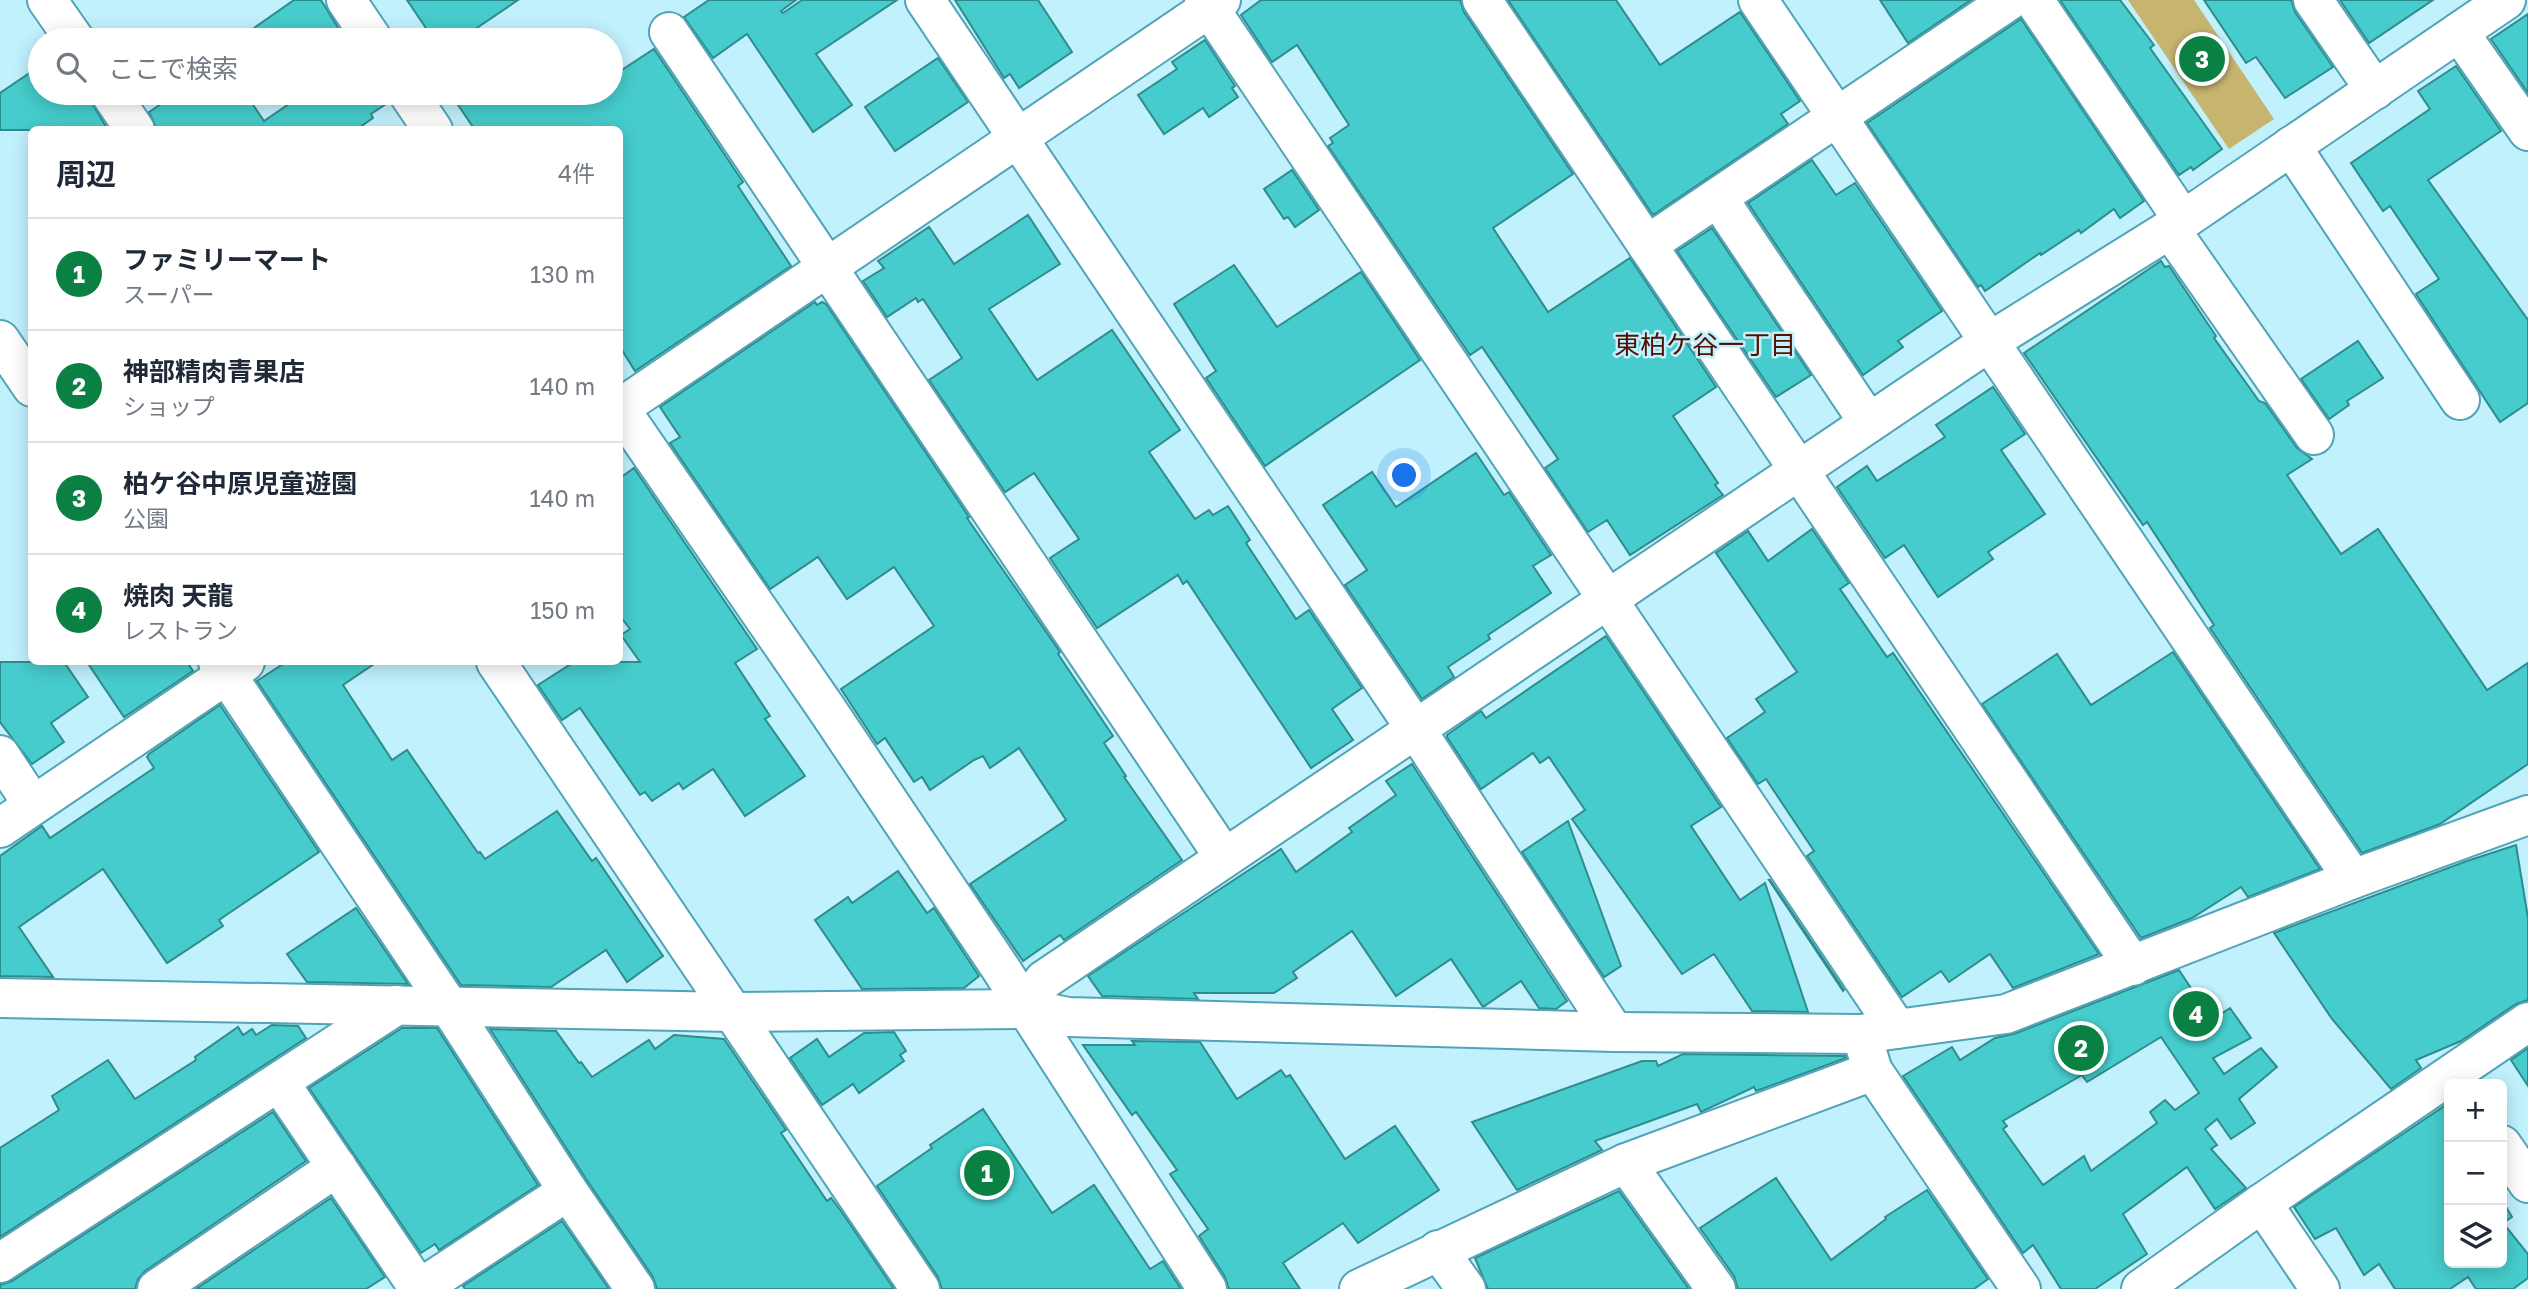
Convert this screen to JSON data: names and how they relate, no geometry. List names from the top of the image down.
{
  "districts": ["東柏ケ谷一丁目"],
  "page": {
    "search": "ここで検索",
    "pins": [
      "3",
      "4",
      "2",
      "1"
    ],
    "heading": ["周辺", "4件"],
    "list": [
      {
        "mark": "1",
        "name": "ファミリーマート",
        "note": "スーパー",
        "value": "130 m"
      },
      {
        "mark": "2",
        "name": "神部精肉青果店",
        "note": "ショップ",
        "value": "140 m"
      },
      {
        "mark": "3",
        "name": "柏ケ谷中原児童遊園",
        "note": "公園",
        "value": "140 m"
      },
      {
        "mark": "4",
        "name": "焼肉 天龍",
        "note": "レストラン",
        "value": "150 m"
      }
    ],
    "map_buttons": ["+", "−"]
  }
}
